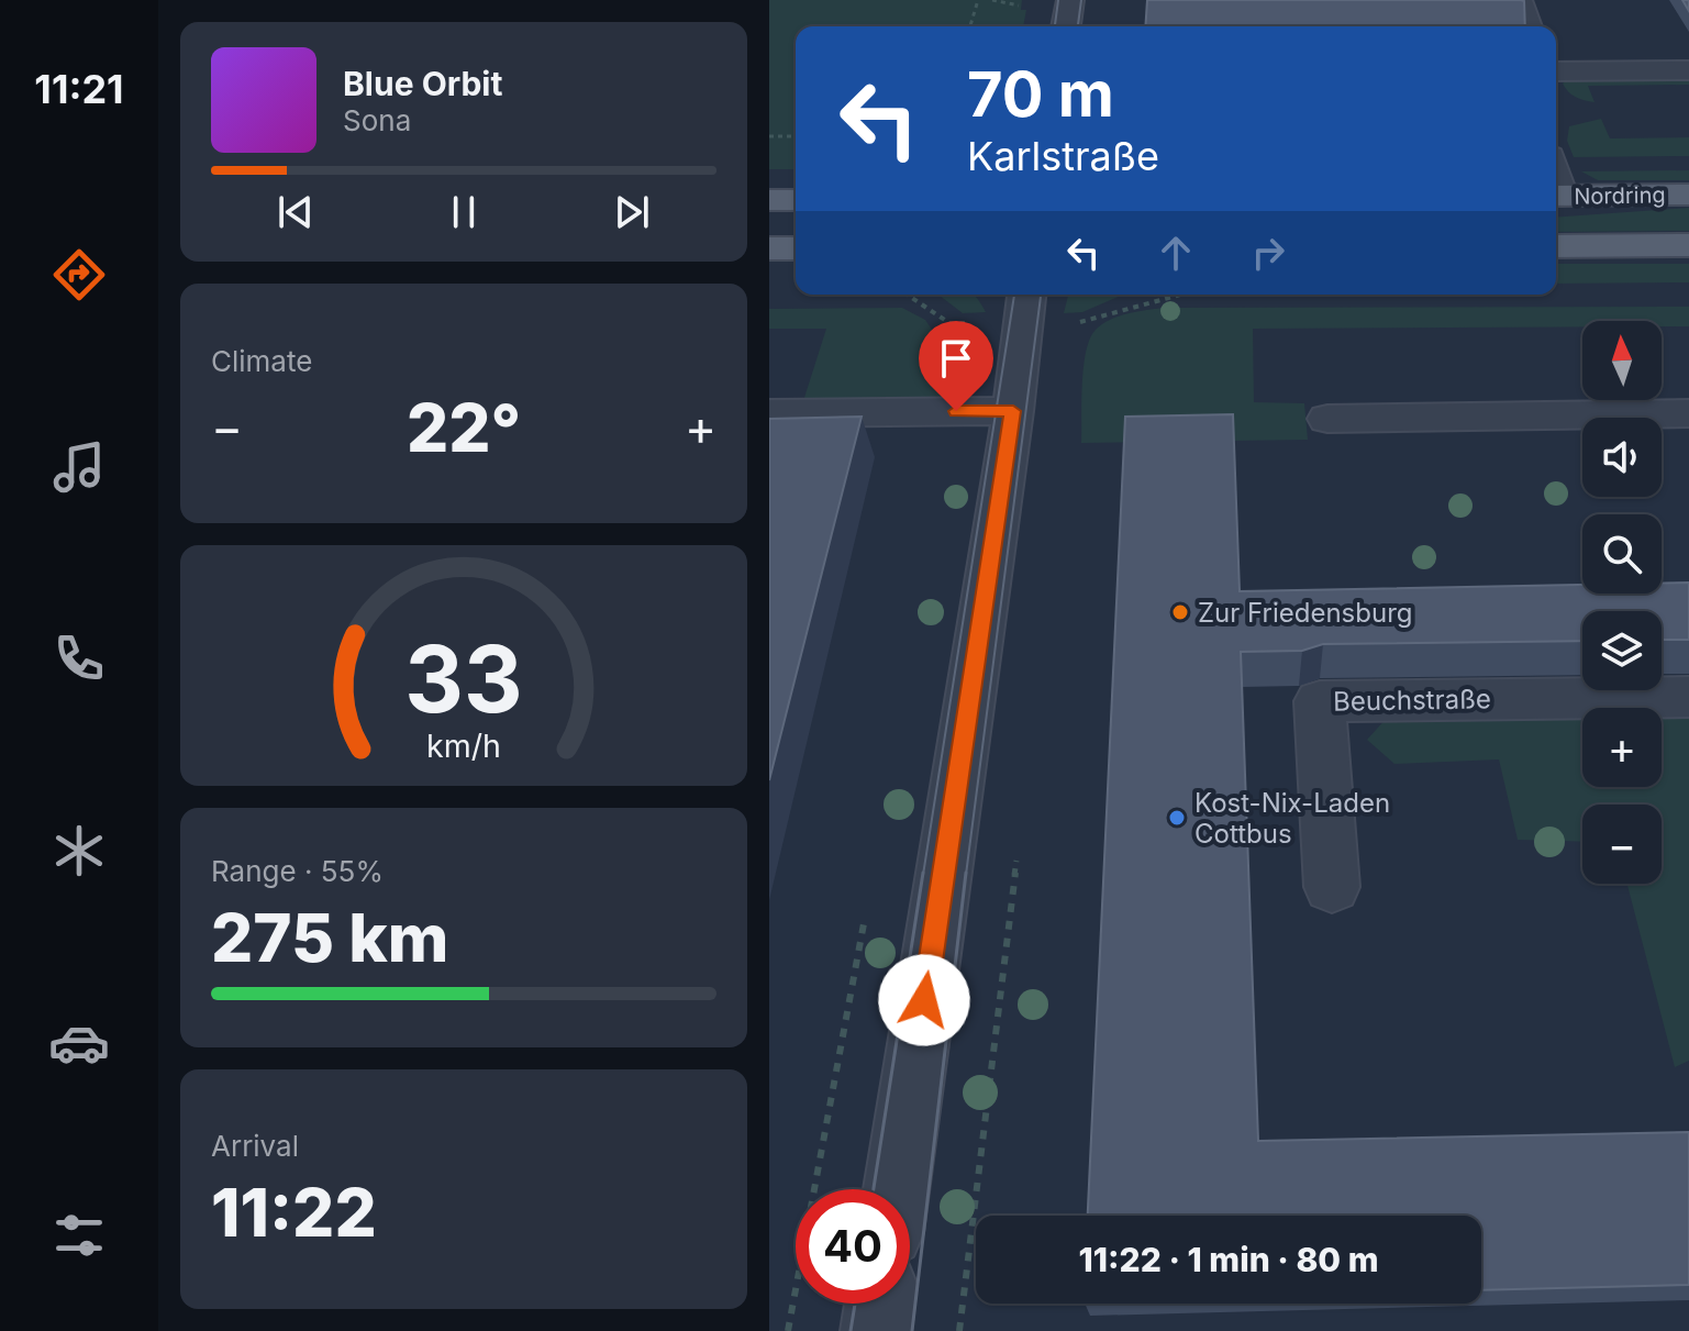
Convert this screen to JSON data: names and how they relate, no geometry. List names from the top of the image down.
{
  "streets": {
    "main road": ["Nordring"],
    "street": ["Beuchstraße"]
  },
  "places": ["Zur Friedensburg", "Kost-Nix-Laden Cottbus"],
  "north": "top",
  "page": {
    "tabs": "11:21",
    "turn": ["70 m", "Karlstraße"],
    "song": ["Blue Orbit", "Sona"],
    "tile": [
      "Climate",
      ["Range · 55%", "275 km"],
      ["Arrival", "11:22"]
    ],
    "map_buttons": ["+", "−"],
    "heat": ["−", "22°", "+"],
    "limit": "40",
    "trip": "11:22 · 1 min · 80 m",
    "gauge": ["33", "km/h"]
  }
}
